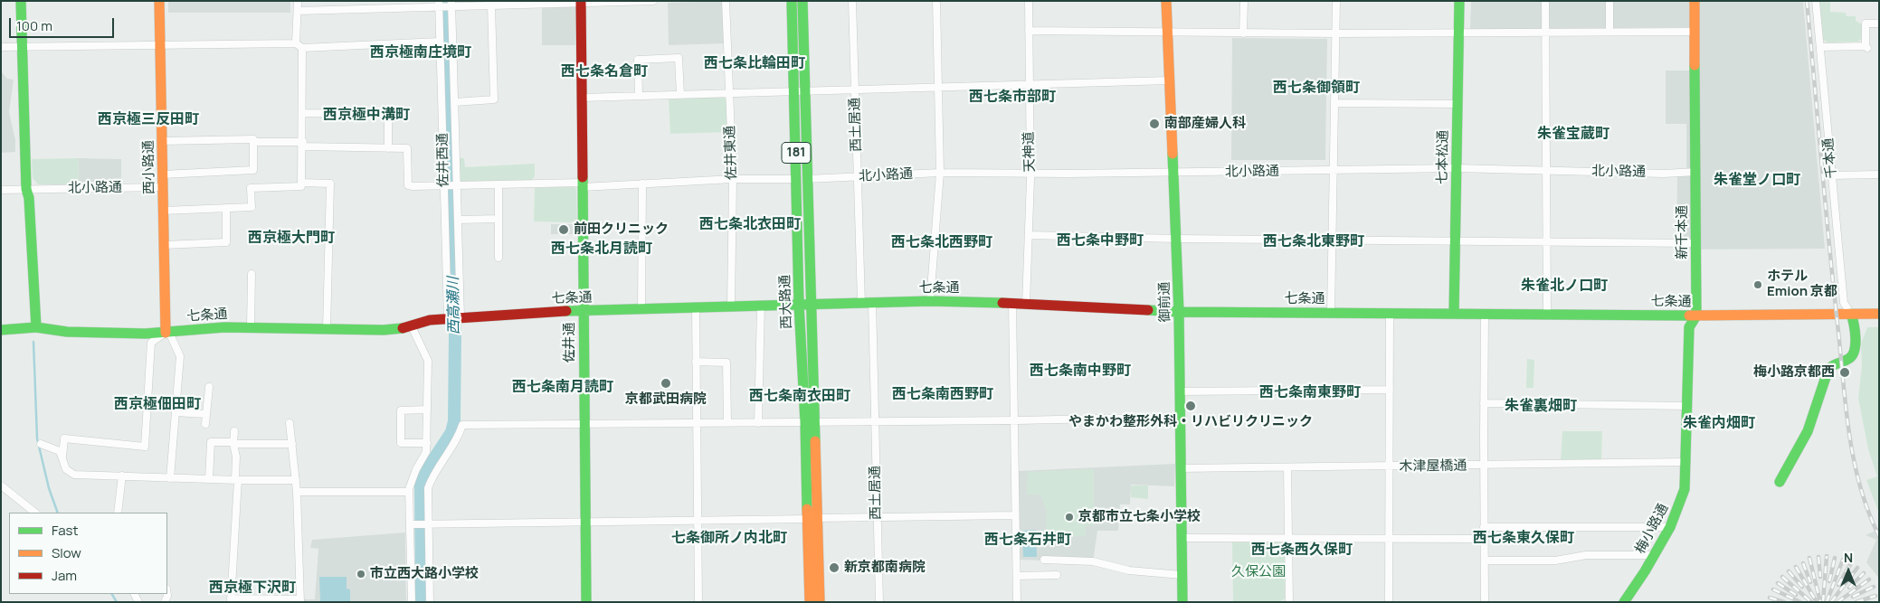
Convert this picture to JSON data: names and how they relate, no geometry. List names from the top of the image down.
{
  "streets": {
    "street": [
      "西土居通",
      "天神道",
      "佐井東通",
      "181",
      "七本松通",
      "千本通",
      "佐井西通",
      "西小路通",
      "北小路通",
      "新千本通",
      "七条通",
      "西大路通",
      "御前通",
      "佐井通",
      "木津屋橋通",
      "梅小路通"
    ]
  },
  "crossings": [
    ["西土居通", "北小路通"],
    ["西土居通", "七条通"],
    ["天神道", "北小路通"],
    ["天神道", "七条通"],
    ["佐井東通", "北小路通"],
    ["佐井東通", "七条通"],
    ["七本松通", "北小路通"],
    ["七本松通", "七条通"],
    ["千本通", "七条通"],
    ["佐井西通", "北小路通"],
    ["佐井西通", "七条通"],
    ["西小路通", "北小路通"],
    ["西小路通", "七条通"],
    ["北小路通", "新千本通"],
    ["北小路通", "西大路通"],
    ["北小路通", "御前通"],
    ["北小路通", "佐井通"],
    ["新千本通", "七条通"],
    ["新千本通", "木津屋橋通"],
    ["新千本通", "梅小路通"],
    ["七条通", "西大路通"],
    ["七条通", "御前通"],
    ["七条通", "佐井通"],
    ["御前通", "木津屋橋通"],
    ["木津屋橋通", "梅小路通"]
  ],
  "districts": [
    "西京極南庄境町",
    "西七条比輪田町",
    "西七条名倉町",
    "西七条御領町",
    "西七条市部町",
    "西京極中溝町",
    "西京極三反田町",
    "朱雀宝蔵町",
    "朱雀堂ノ口町",
    "西七条北衣田町",
    "西京極大門町",
    "西七条中野町",
    "西七条北東野町",
    "西七条北西野町",
    "西七条北月読町",
    "朱雀北ノ口町",
    "西七条南中野町",
    "西七条南月読町",
    "西七条南東野町",
    "西七条南西野町",
    "西七条南衣田町",
    "西京極佃田町",
    "朱雀裏畑町",
    "朱雀内畑町",
    "七条御所ノ内北町",
    "西七条東久保町",
    "西七条石井町",
    "西七条西久保町",
    "西京極下沢町"
  ],
  "water": ["西高瀬川"],
  "parks": ["久保公園"],
  "places": [
    "南部産婦人科",
    "前田クリニック",
    "ホテル Emion 京都",
    "梅小路京都西",
    "京都武田病院",
    "やまかわ整形外科・リハビリクリニック",
    "京都市立七条小学校",
    "新京都南病院",
    "市立西大路小学校"
  ],
  "legend": ["Fast", "Slow", "Jam"],
  "scale_bar": "100 m",
  "north": "top"
}
